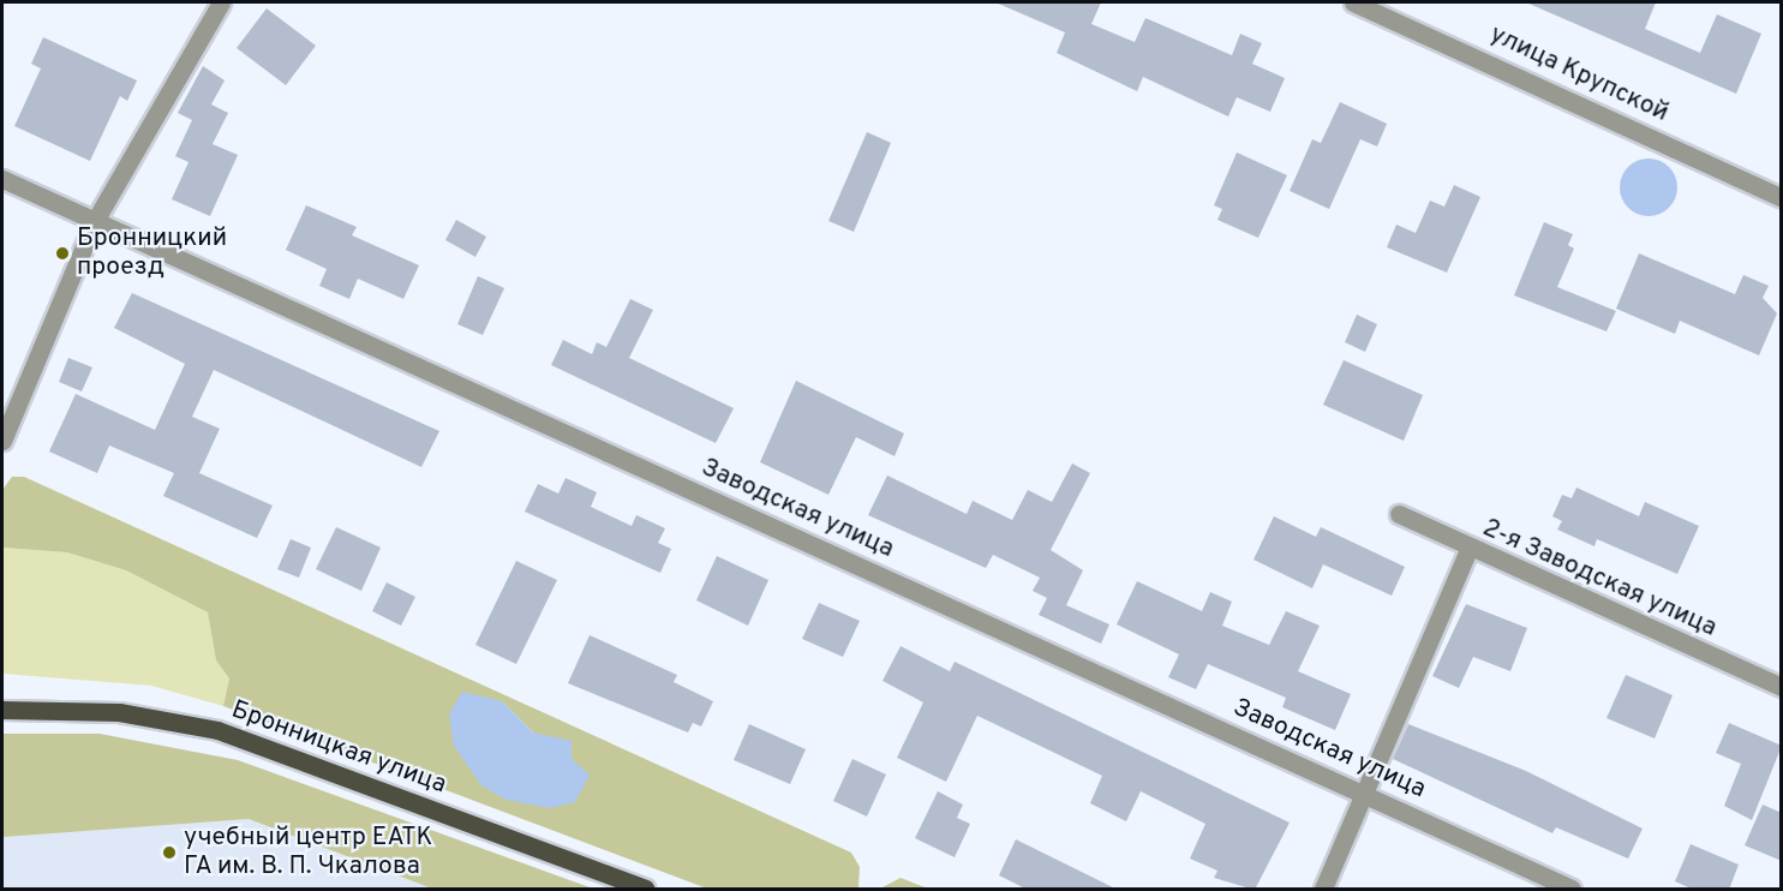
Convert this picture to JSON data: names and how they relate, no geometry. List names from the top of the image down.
{
  "streets": {
    "main road": ["Бронницкая улица"],
    "street": ["улица Крупской", "Заводская улица", "2-я Заводская улица"]
  },
  "places": ["Бронницкий проезд", "учебный центр ЕАТК ГА им. В. П. Чкалова"]
}
